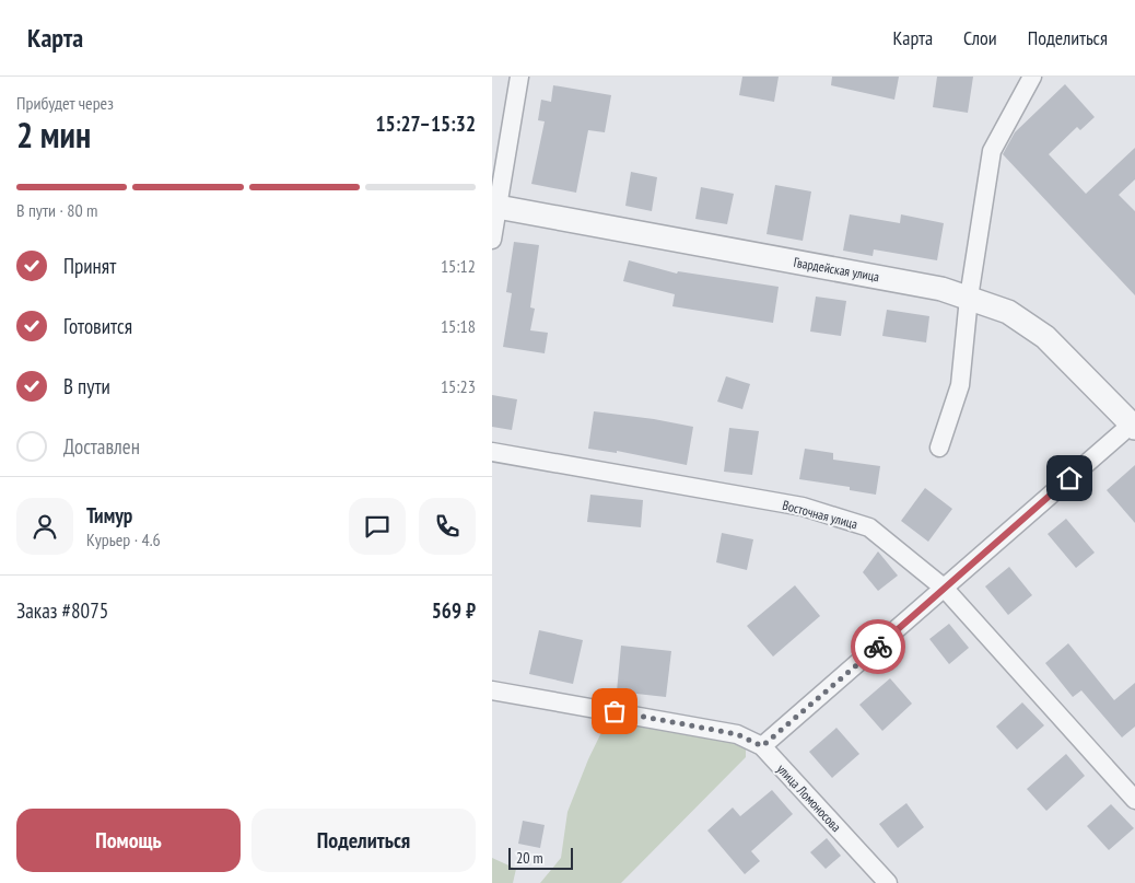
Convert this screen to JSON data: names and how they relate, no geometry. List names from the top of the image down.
{
  "streets": {
    "street": ["Гвардейская улица", "Восточная улица", "улица Ломоносова"]
  },
  "scale_bar": "20 m",
  "page": {
    "header": "Карта",
    "nav": ["Карта", "Слои", "Поделиться"],
    "heading": ["2 мин", "Прибудет через", "15:27–15:32"],
    "panel": [
      "Тимур",
      "Курьер · 4.6",
      "Заказ #8075",
      "569 ₽"
    ],
    "bar": "В пути · 80 m",
    "list": [
      ["Принят", "15:12"],
      ["Готовится", "15:18"],
      ["В пути", "15:23"],
      "Доставлен"
    ],
    "buttons": ["Помощь", "Поделиться"],
    "scale": "20 m"
  }
}
